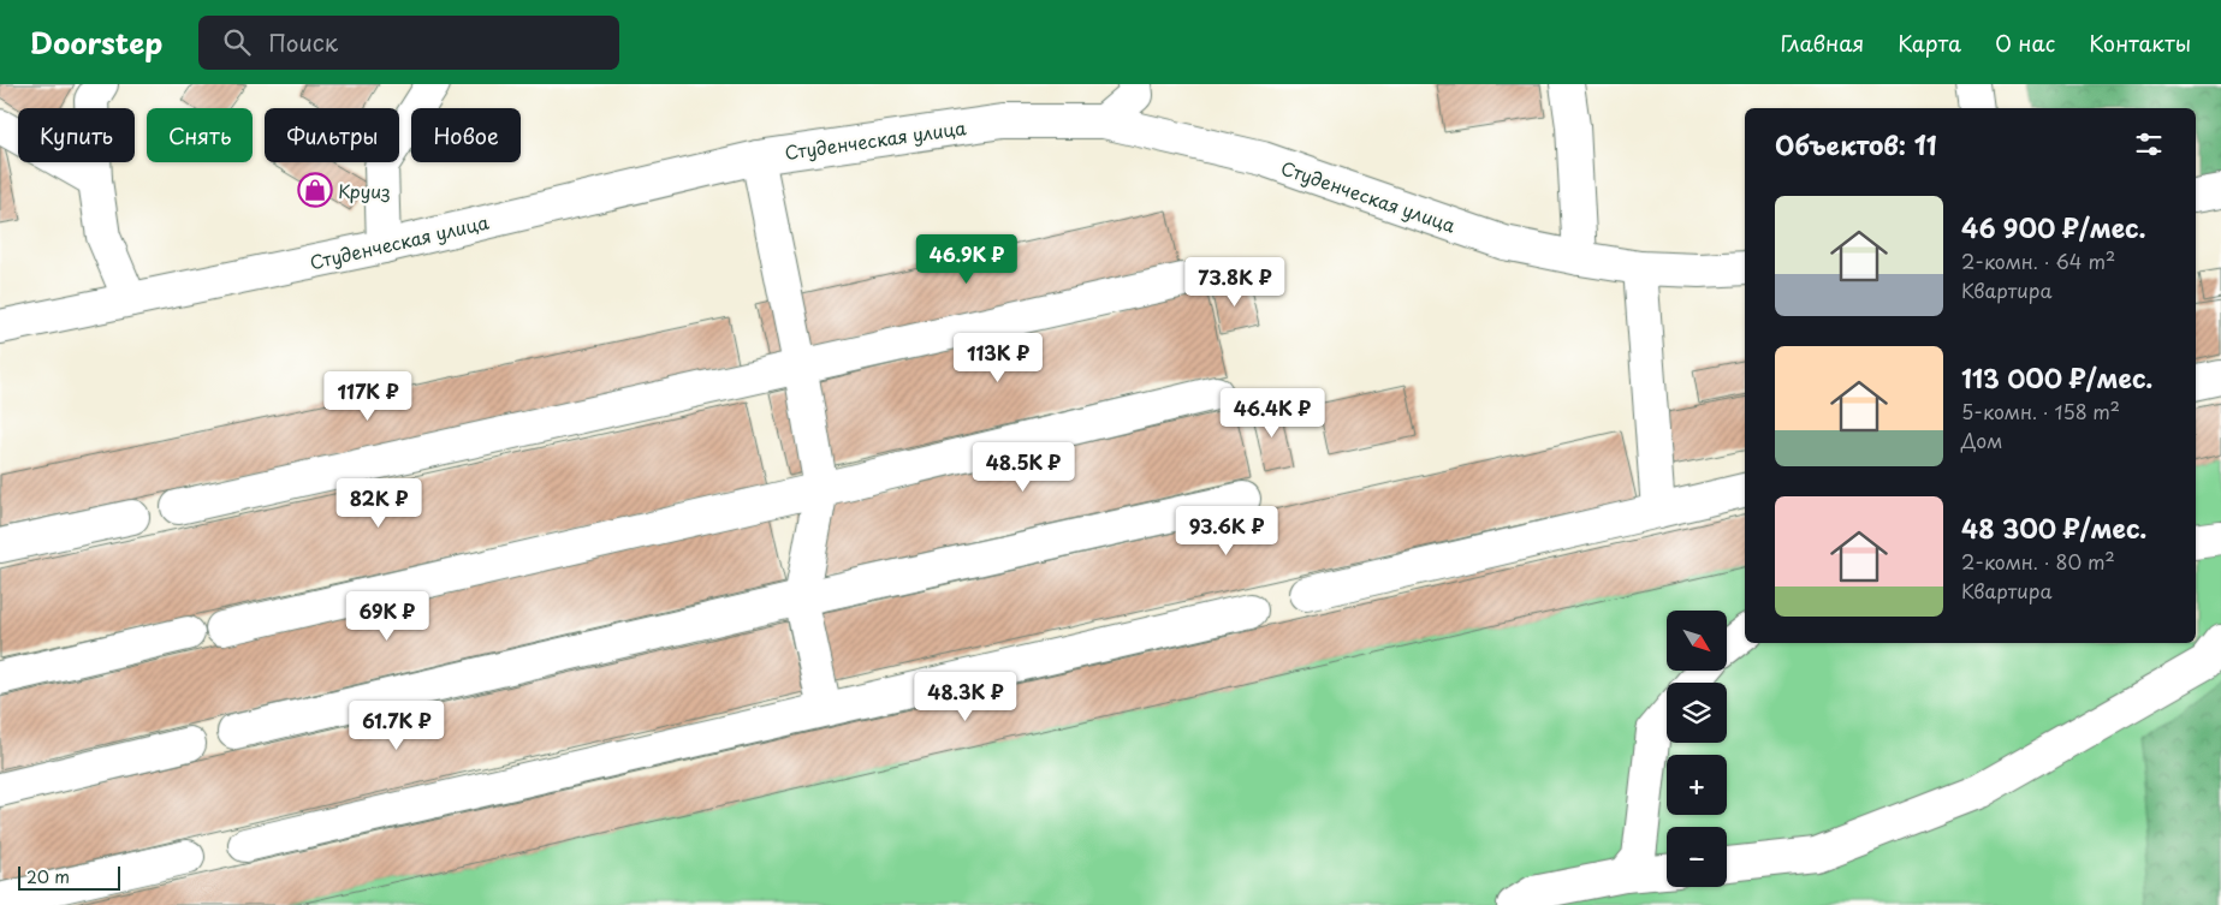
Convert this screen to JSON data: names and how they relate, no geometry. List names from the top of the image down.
{
  "streets": {
    "main road": ["Студенческая улица"]
  },
  "places": {
    "shop": ["Круиз"]
  },
  "scale_bar": "20 m",
  "north": "bottom right",
  "page": {
    "header": "Doorstep",
    "search": "Поиск",
    "nav": [
      "Главная",
      "Карта",
      "О нас",
      "Контакты"
    ],
    "chip": [
      "Купить",
      "Снять",
      "Фильтры",
      "Новое"
    ],
    "heading": "Объектов: 11",
    "list": [
      {
        "name": "46 900 ₽/мес.",
        "note": "2-комн. · 64 m² · Квартира"
      },
      {
        "name": "113 000 ₽/мес.",
        "note": "5-комн. · 158 m² · Дом"
      },
      {
        "name": "48 300 ₽/мес.",
        "note": "2-комн. · 80 m² · Квартира"
      }
    ],
    "price": [
      "46.9K ₽",
      "73.8K ₽",
      "113K ₽",
      "117K ₽",
      "46.4K ₽",
      "48.5K ₽",
      "82K ₽",
      "93.6K ₽",
      "69K ₽",
      "48.3K ₽",
      "61.7K ₽"
    ],
    "map_buttons": ["+", "−"],
    "scale": "20 m"
  }
}
